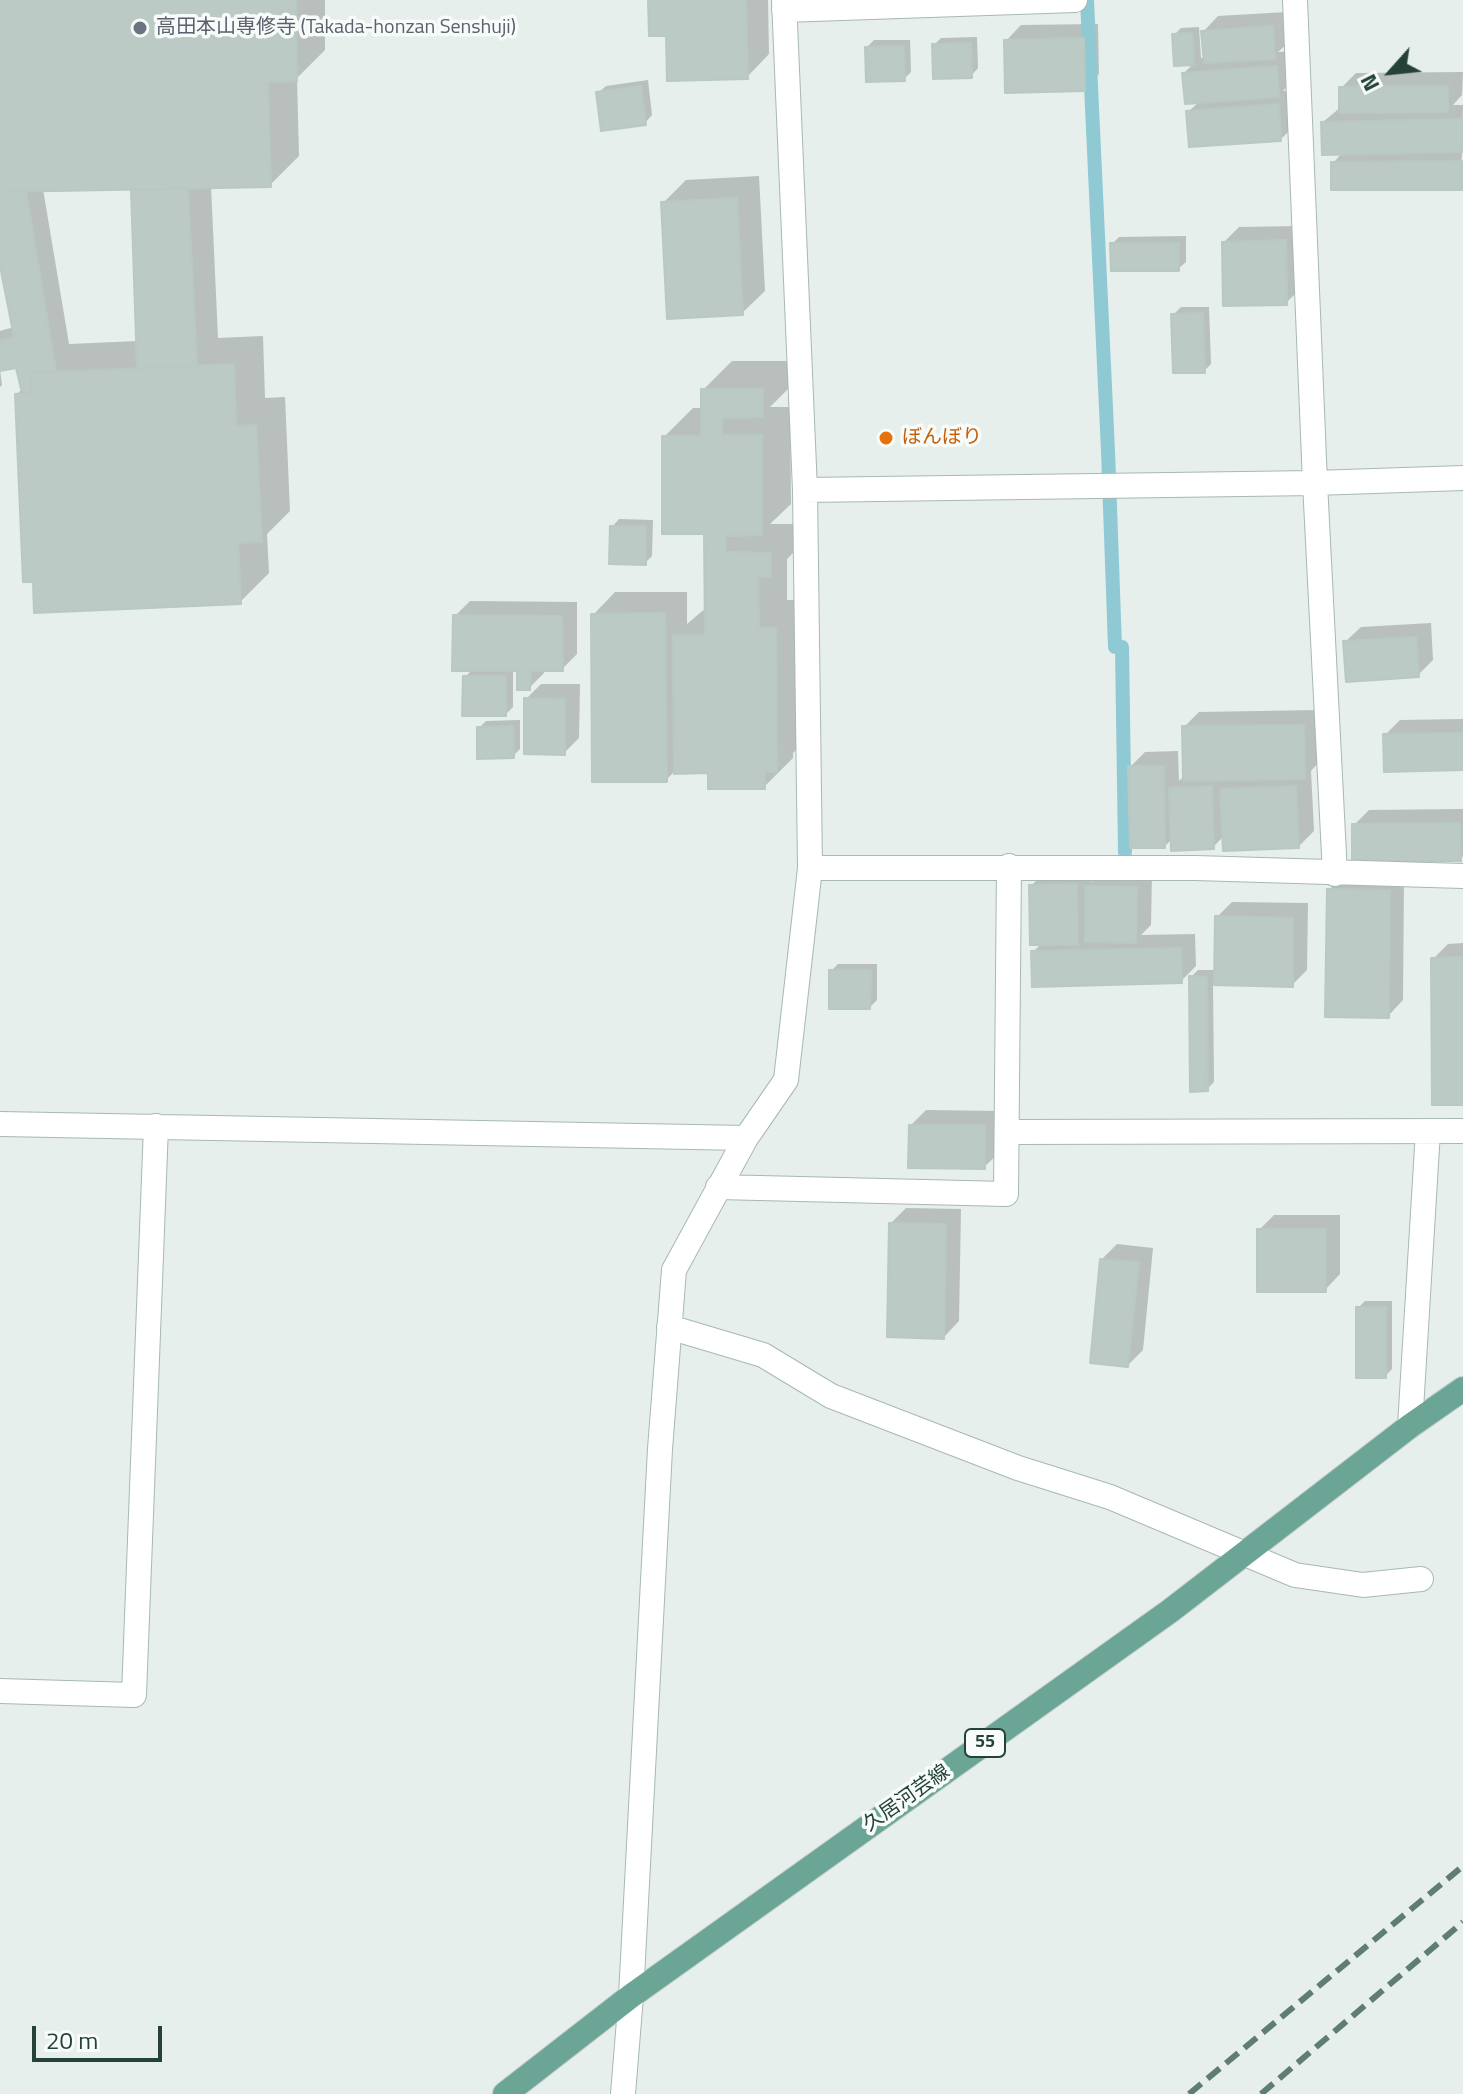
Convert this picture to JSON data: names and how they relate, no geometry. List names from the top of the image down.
{
  "streets": {
    "main road": ["55", "久居河芸線"]
  },
  "places": ["高田本山専修寺 (Takada-honzan Senshuji)", "ぼんぼり"],
  "scale_bar": "20 m",
  "north": "bottom left"
}
